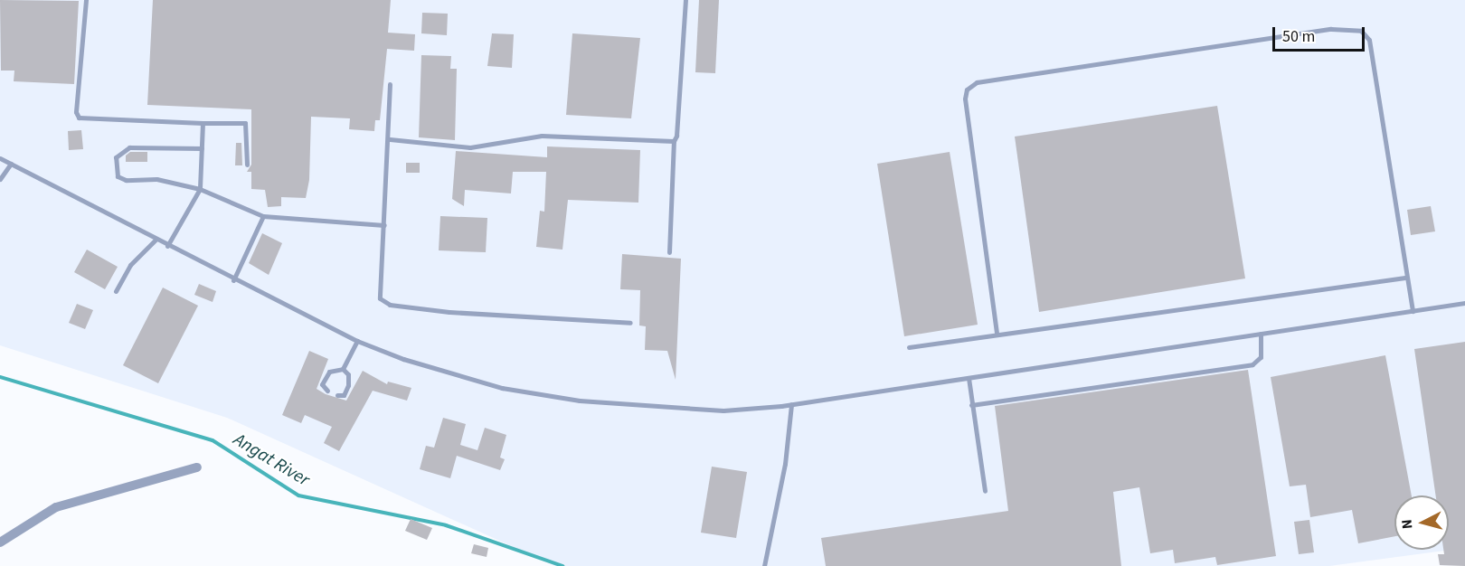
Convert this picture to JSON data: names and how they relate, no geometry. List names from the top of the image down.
{
  "water": ["Angat River"],
  "scale_bar": "50 m",
  "north": "left"
}
